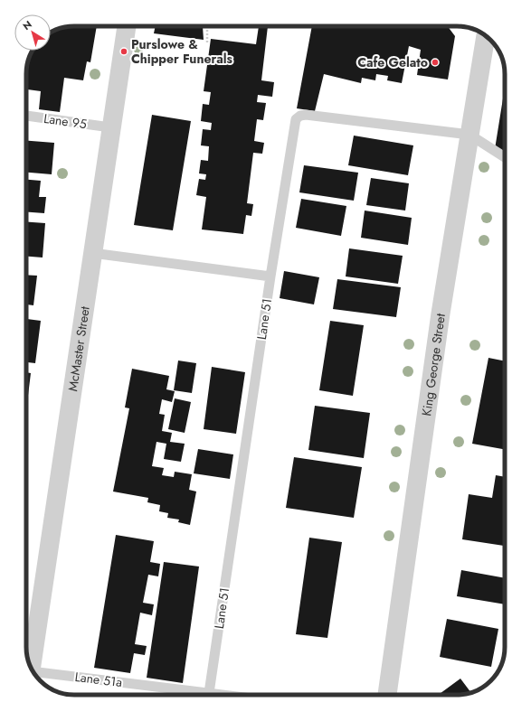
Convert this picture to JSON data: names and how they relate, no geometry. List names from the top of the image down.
{
  "streets": {
    "street": ["McMaster Street", "King George Street"],
    "lane": ["Lane 95", "Lane 51", "Lane 51a"]
  },
  "crossings": [
    ["Lane 95", "McMaster Street"],
    ["Lane 51", "King George Street"],
    ["Lane 51", "Lane 51a"]
  ],
  "places": ["Purslowe & Chipper Funerals", "Cafe Gelato"],
  "north": "top left"
}
